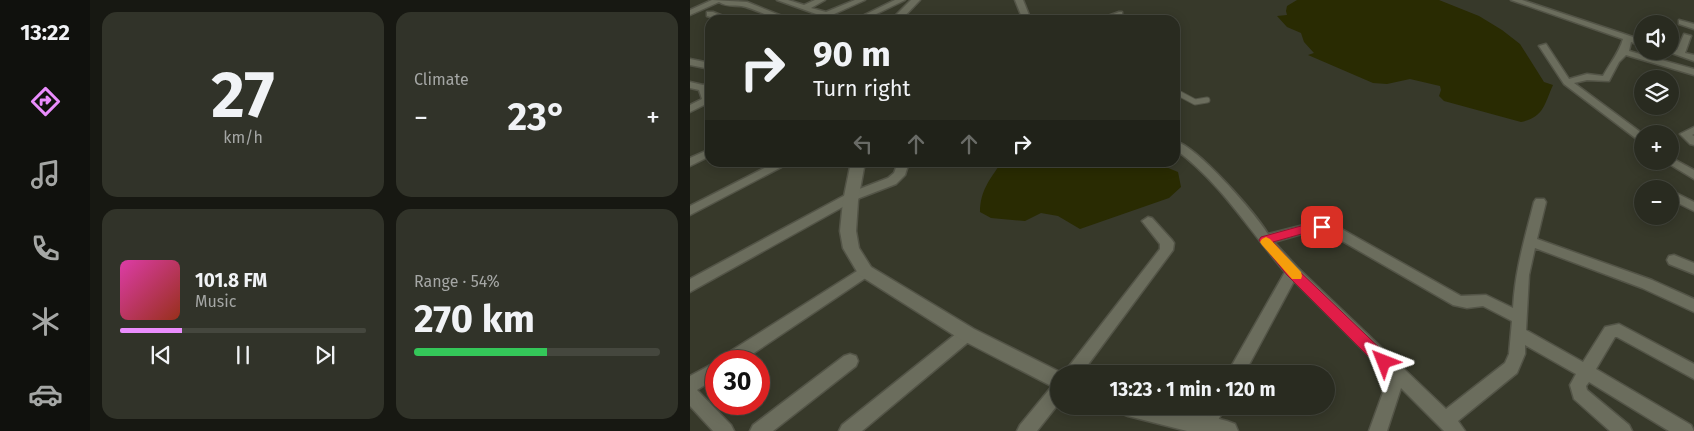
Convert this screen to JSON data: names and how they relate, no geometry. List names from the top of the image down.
{
  "page": {
    "tabs": "13:22",
    "tile": [
      ["27", "km/h"],
      "Climate",
      ["Range · 54%", "270 km"]
    ],
    "map_buttons": ["+", "−"],
    "turn": ["90 m", "Turn right"],
    "heat": ["−", "23°", "+"],
    "song": ["101.8 FM", "Music"],
    "limit": "30",
    "trip": "13:23 · 1 min · 120 m"
  }
}
